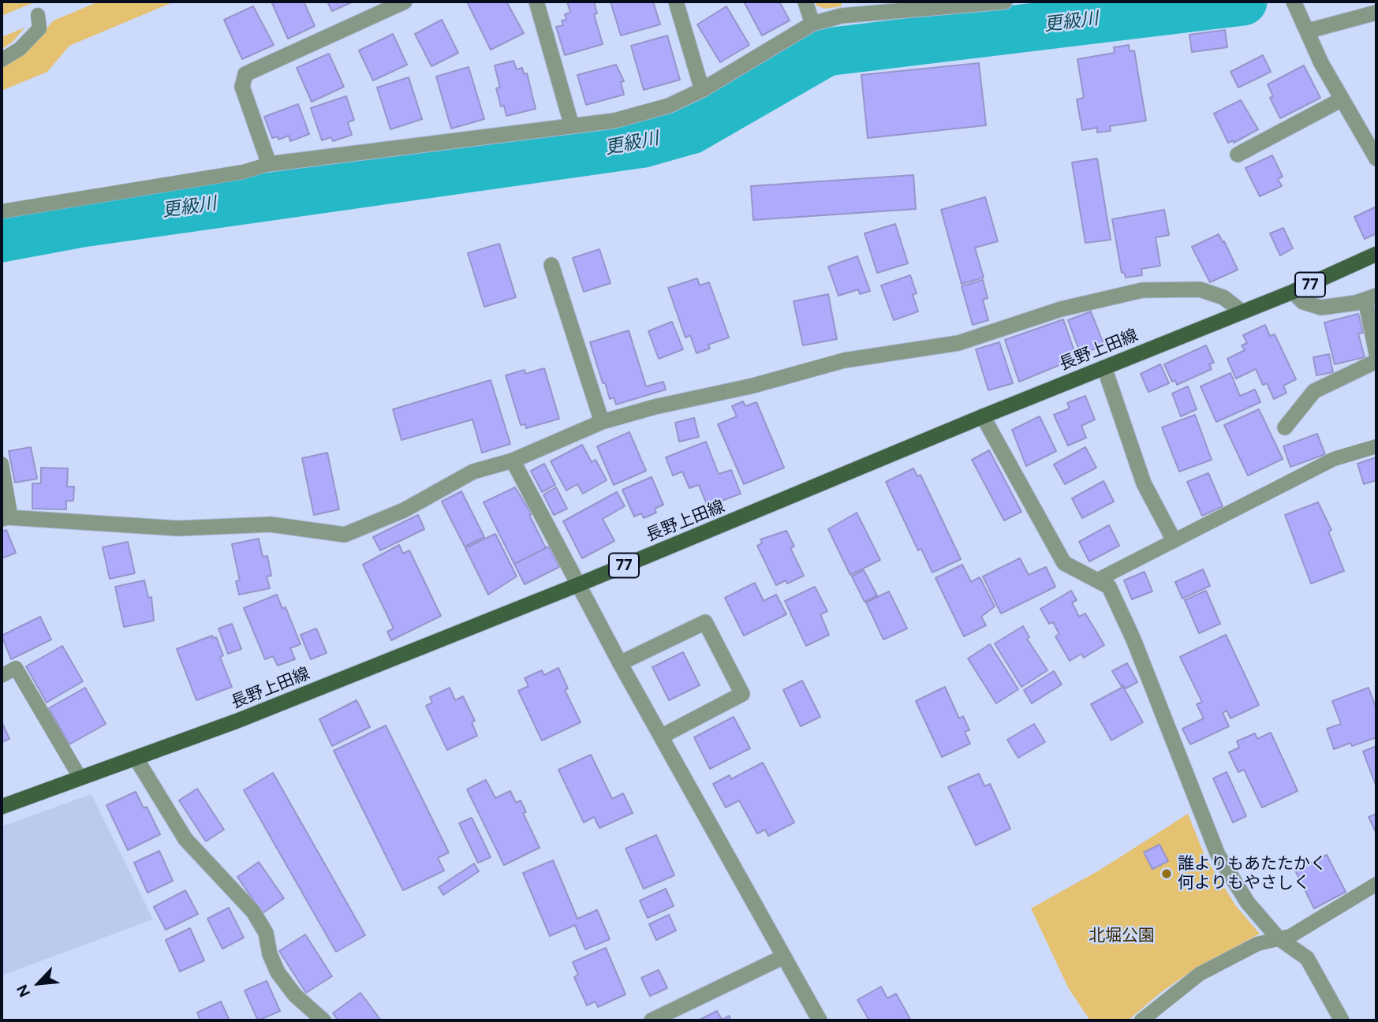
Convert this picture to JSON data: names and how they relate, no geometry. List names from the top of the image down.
{
  "streets": {
    "main road": ["77", "長野上田線"]
  },
  "water": ["更級川"],
  "parks": ["北堀公園"],
  "places": ["誰よりもあたたかく 何よりもやさしく"],
  "north": "bottom left"
}
